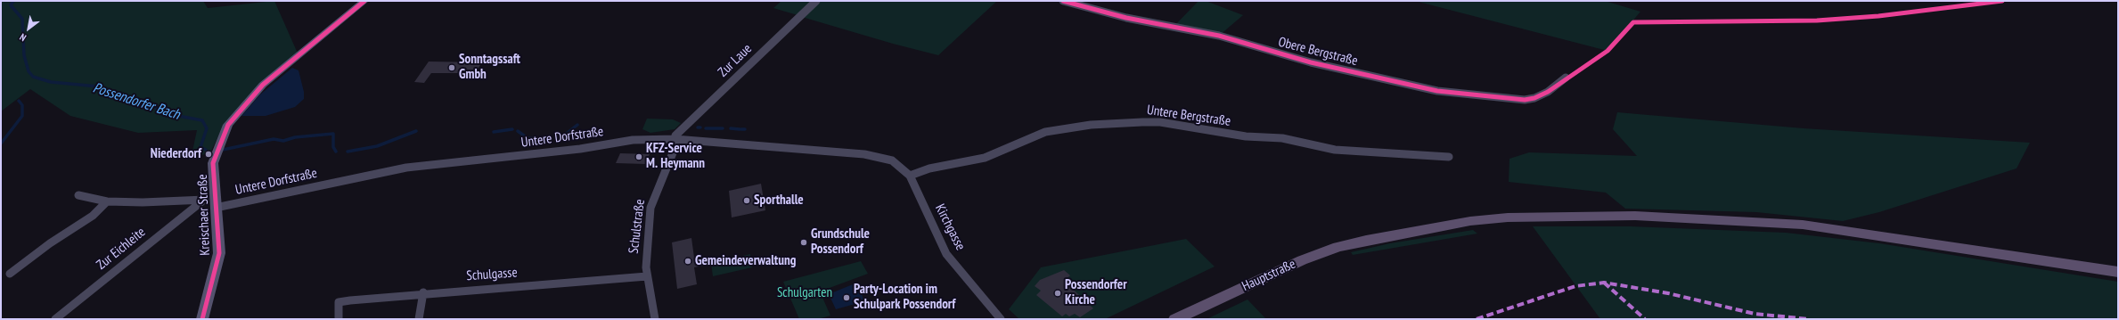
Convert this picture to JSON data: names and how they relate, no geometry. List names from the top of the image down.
{
  "streets": {
    "main road": ["Kreischaer Straße", "Hauptstraße"],
    "street": [
      "Obere Bergstraße",
      "Zur Laue",
      "Untere Bergstraße",
      "Untere Dorfstraße",
      "Schulstraße",
      "Kirchgasse",
      "Zur Eichleite",
      "Schulgasse"
    ]
  },
  "crossings": [
    ["Zur Laue", "Untere Dorfstraße"],
    ["Zur Laue", "Schulstraße"],
    ["Untere Bergstraße", "Untere Dorfstraße"],
    ["Untere Bergstraße", "Kirchgasse"],
    ["Untere Dorfstraße", "Kreischaer Straße"],
    ["Untere Dorfstraße", "Schulstraße"],
    ["Untere Dorfstraße", "Kirchgasse"],
    ["Schulstraße", "Schulgasse"]
  ],
  "water": ["Possendorfer Bach"],
  "parks": ["Schulgarten"],
  "places": [
    "Sonntagssaft Gmbh",
    "Niederdorf",
    "KFZ-Service M. Heymann",
    "Sporthalle",
    "Grundschule Possendorf",
    "Gemeindeverwaltung",
    "Possendorfer Kirche",
    "Party-Location im Schulpark Possendorf"
  ],
  "north": "bottom left"
}
